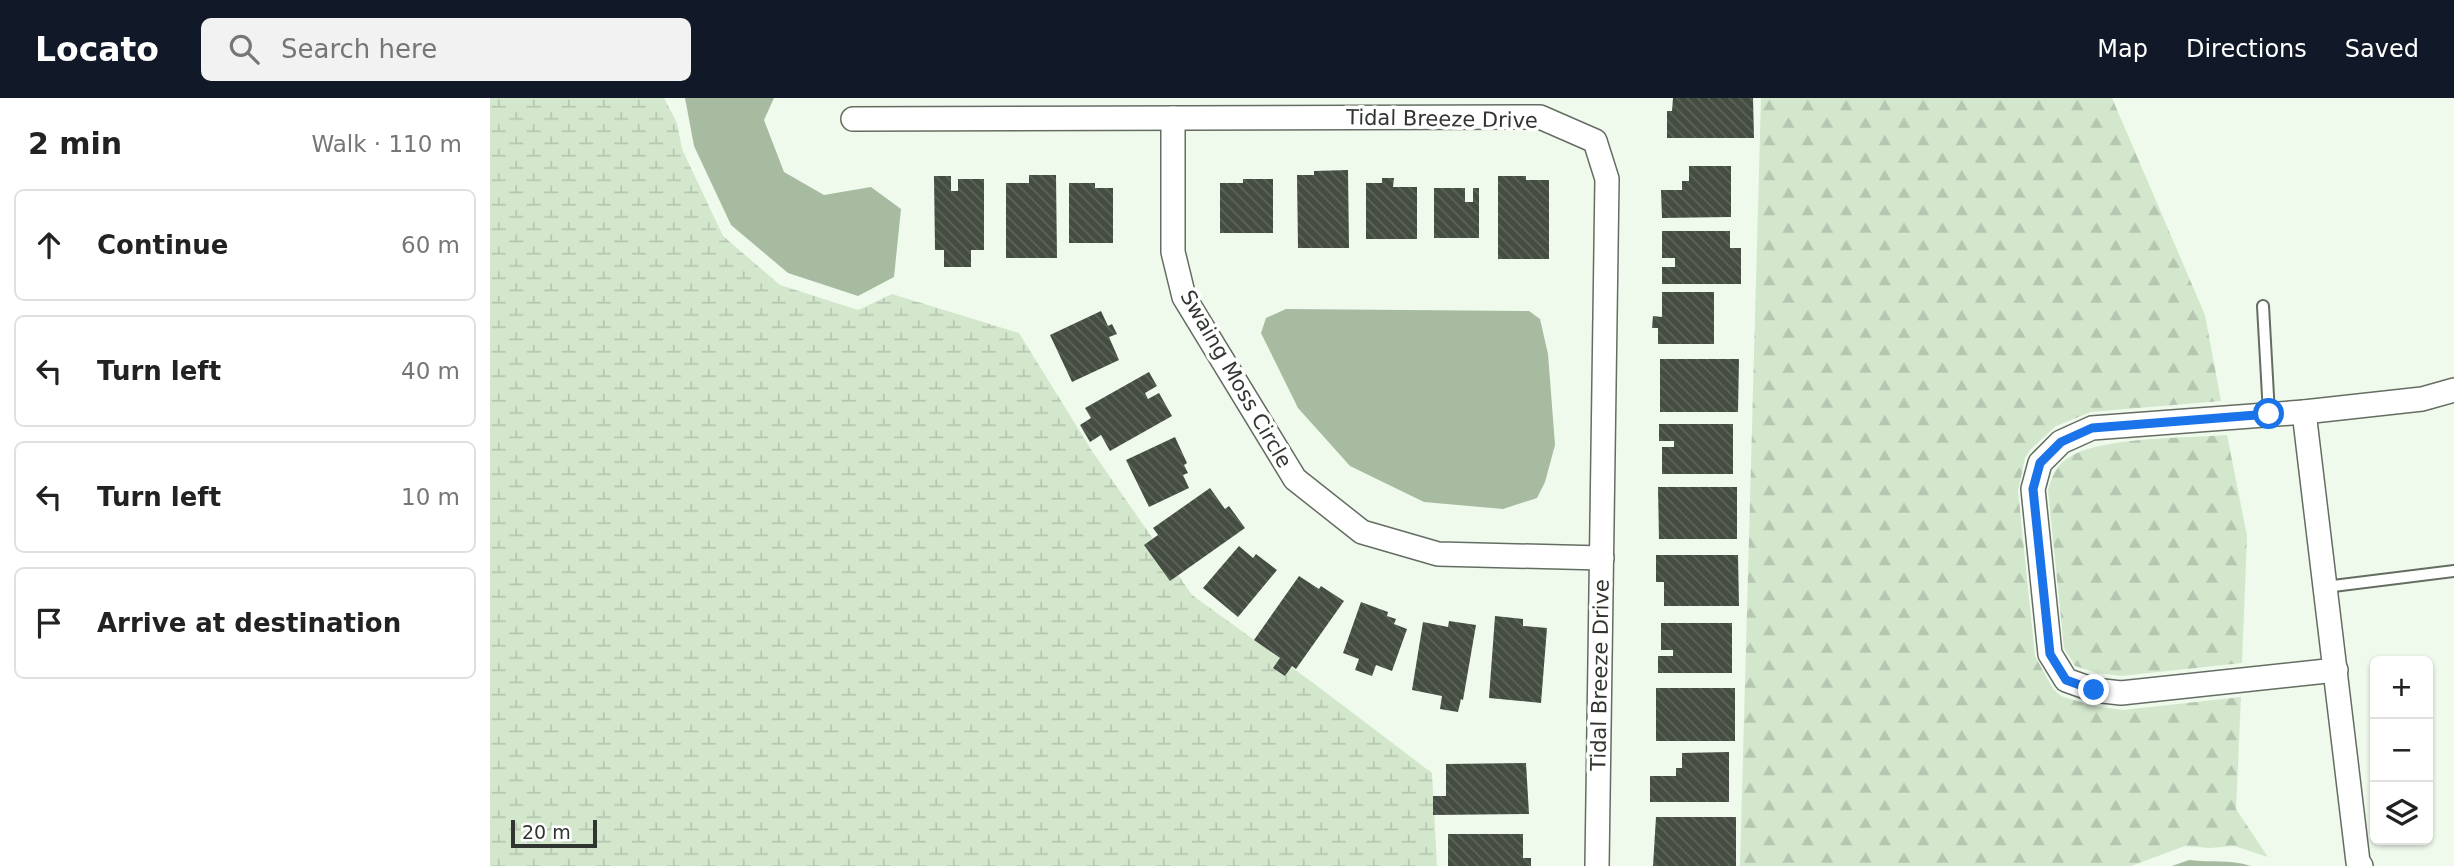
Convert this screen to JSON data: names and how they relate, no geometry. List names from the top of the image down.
{
  "streets": {
    "street": ["Tidal Breeze Drive", "Swaing Moss Circle"]
  },
  "crossings": [
    ["Tidal Breeze Drive", "Swaing Moss Circle"]
  ],
  "scale_bar": "20 m",
  "page": {
    "header": "Locato",
    "search": "Search here",
    "nav": ["Map", "Directions", "Saved"],
    "heading": ["2 min", "Walk · 110 m"],
    "list": [
      ["Continue", "60 m"],
      ["Turn left", "40 m"],
      ["Turn left", "10 m"],
      "Arrive at destination"
    ],
    "map_buttons": ["+", "−"],
    "scale": "20 m"
  }
}
